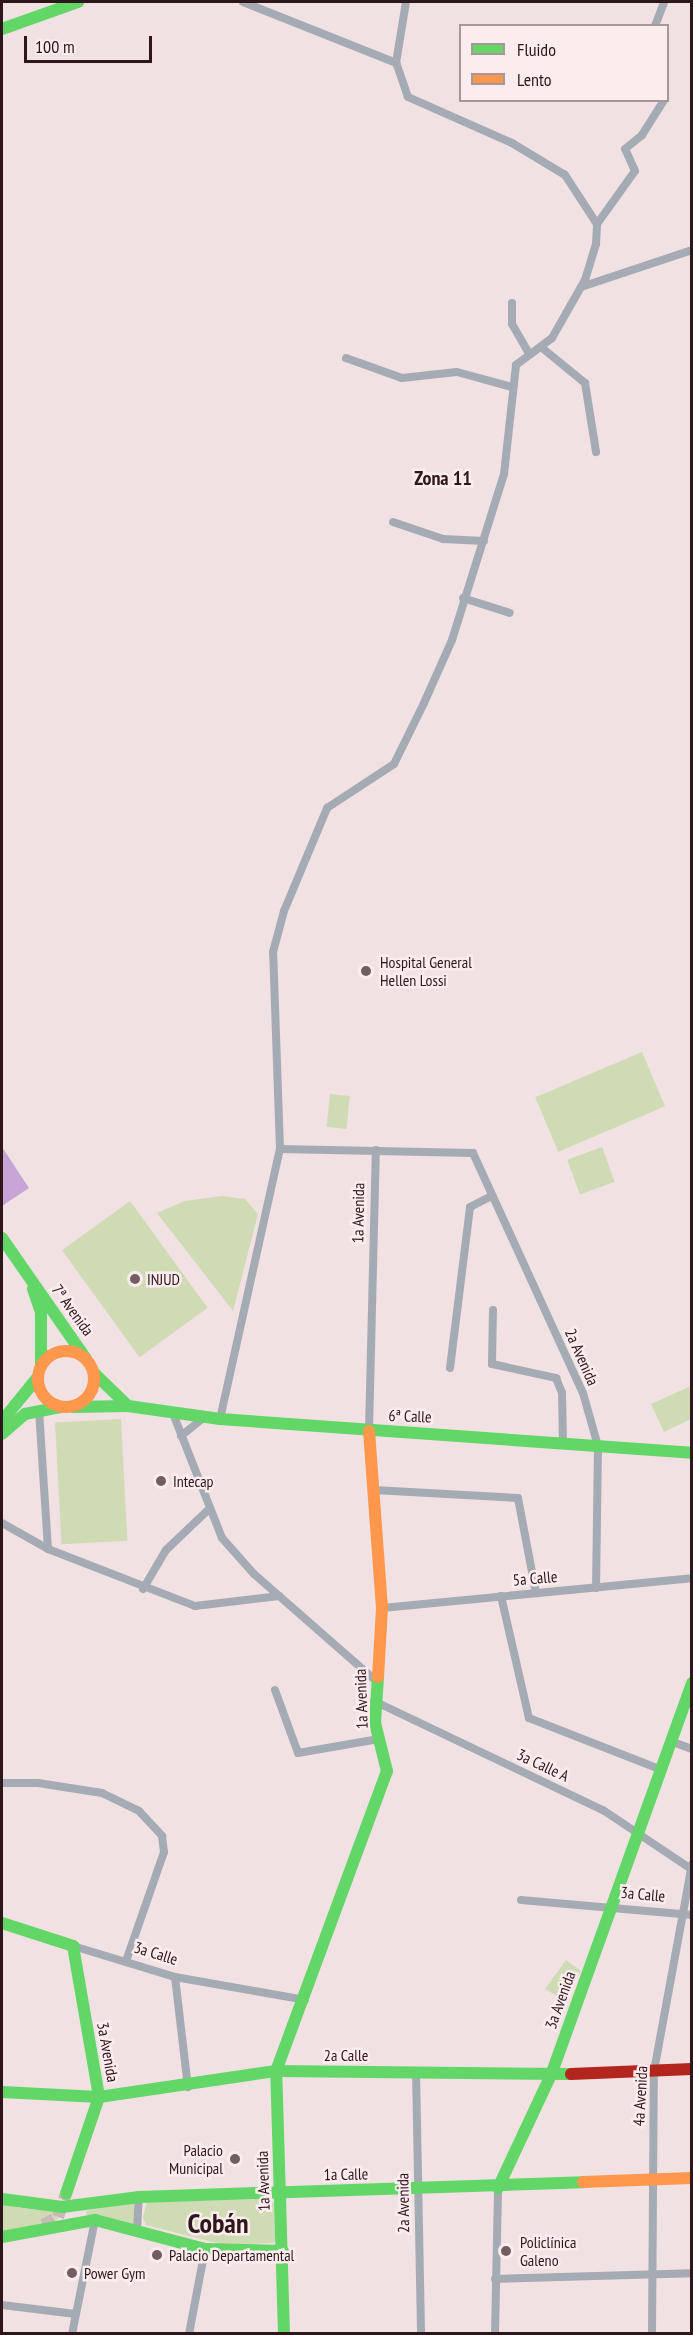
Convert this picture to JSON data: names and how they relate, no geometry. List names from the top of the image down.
{
  "streets": {
    "main road": [
      "1a Avenida",
      "7ª Avenida",
      "6ª Calle",
      "3a Calle",
      "3a Avenida",
      "2a Calle",
      "1a Calle"
    ],
    "street": [
      "2a Avenida",
      "5a Calle",
      "3a Calle A",
      "4a Avenida"
    ]
  },
  "crossings": [
    ["1a Avenida", "2a Avenida"],
    ["1a Avenida", "6ª Calle"],
    ["1a Avenida", "5a Calle"],
    ["1a Avenida", "3a Calle A"],
    ["1a Avenida", "3a Calle"],
    ["1a Avenida", "2a Calle"],
    ["1a Avenida", "1a Calle"],
    ["7ª Avenida", "6ª Calle"],
    ["2a Avenida", "6ª Calle"],
    ["2a Avenida", "5a Calle"],
    ["2a Avenida", "2a Calle"],
    ["2a Avenida", "1a Calle"],
    ["3a Calle A", "3a Avenida"],
    ["3a Calle A", "4a Avenida"],
    ["3a Calle", "3a Avenida"],
    ["3a Calle", "4a Avenida"],
    ["3a Avenida", "2a Calle"],
    ["3a Avenida", "1a Calle"],
    ["2a Calle", "4a Avenida"],
    ["4a Avenida", "1a Calle"]
  ],
  "districts": ["Zona 11", "Cobán"],
  "places": [
    "Hospital General Hellen Lossi",
    "INJUD",
    "Intecap",
    "Palacio Municipal",
    "Policlínica Galeno",
    "Palacio Departamental",
    "Power Gym"
  ],
  "legend": ["Fluido", "Lento"],
  "scale_bar": "100 m"
}
